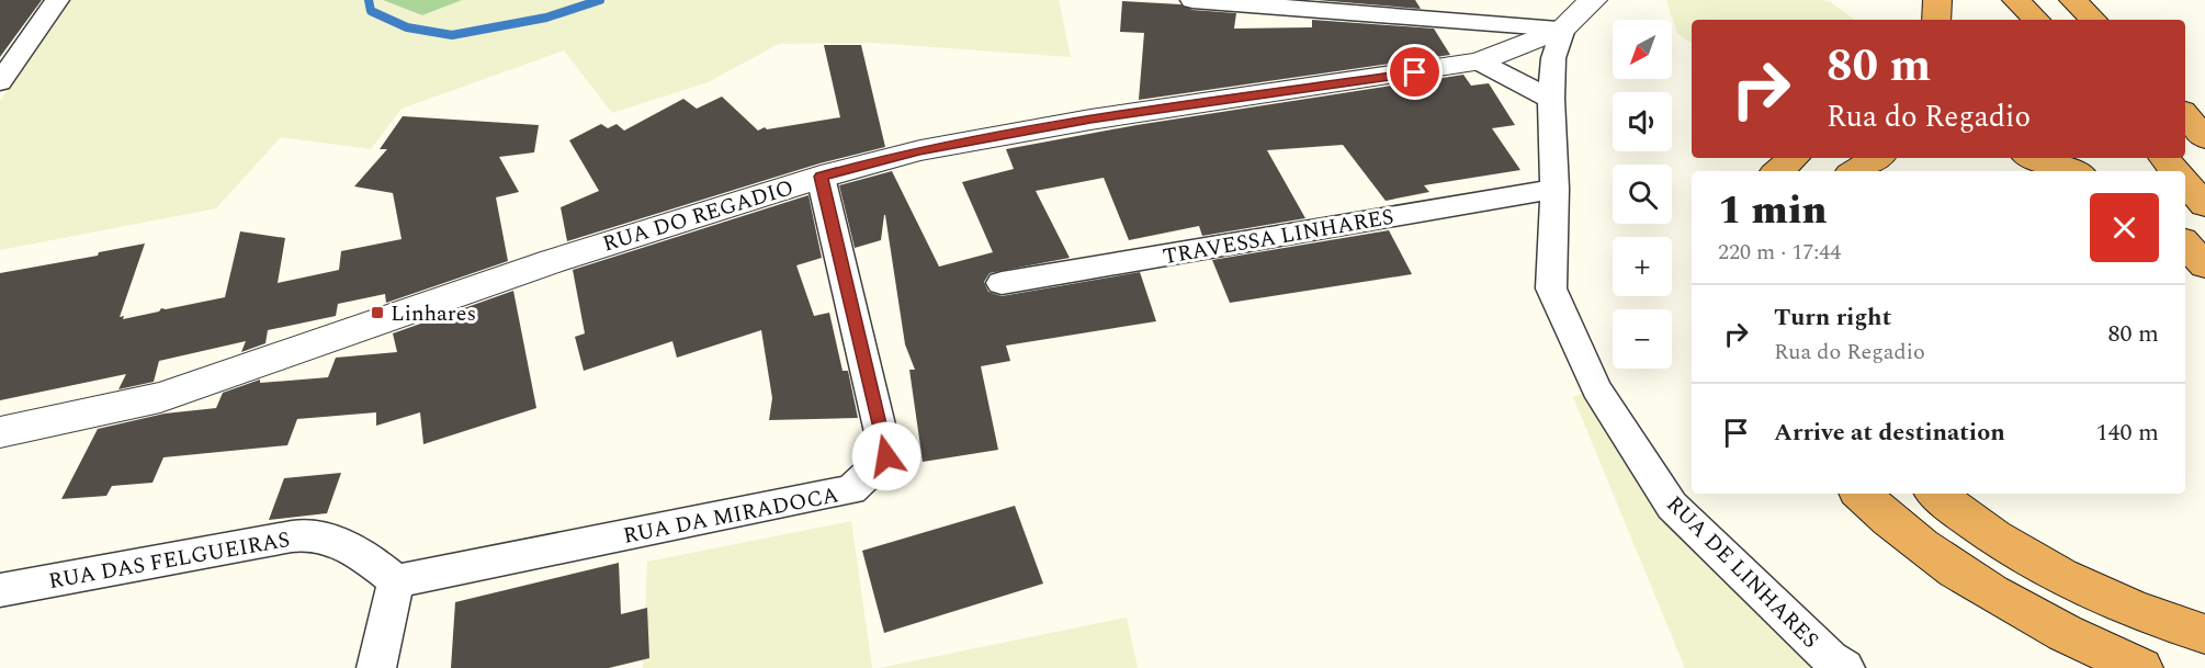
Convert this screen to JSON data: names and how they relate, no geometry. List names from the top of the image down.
{
  "streets": {
    "street": [
      "RUA DO REGADIO",
      "TRAVESSA LINHARES",
      "RUA DA MIRADOCA",
      "RUA DAS FELGUEIRAS",
      "RUA DE LINHARES"
    ]
  },
  "crossings": [
    ["RUA DO REGADIO", "RUA DA MIRADOCA"],
    ["RUA DO REGADIO", "RUA DE LINHARES"],
    ["TRAVESSA LINHARES", "RUA DE LINHARES"],
    ["RUA DA MIRADOCA", "RUA DAS FELGUEIRAS"]
  ],
  "places": {
    "transit": ["Linhares"]
  },
  "north": "bottom left",
  "page": {
    "map_buttons": ["+", "−"],
    "turn": ["80 m", "Rua do Regadio"],
    "heading": ["1 min", "220 m · 17:44"],
    "list": [
      {
        "name": "Turn right",
        "note": "Rua do Regadio",
        "value": "80 m"
      },
      {
        "name": "Arrive at destination",
        "value": "140 m"
      }
    ]
  }
}
